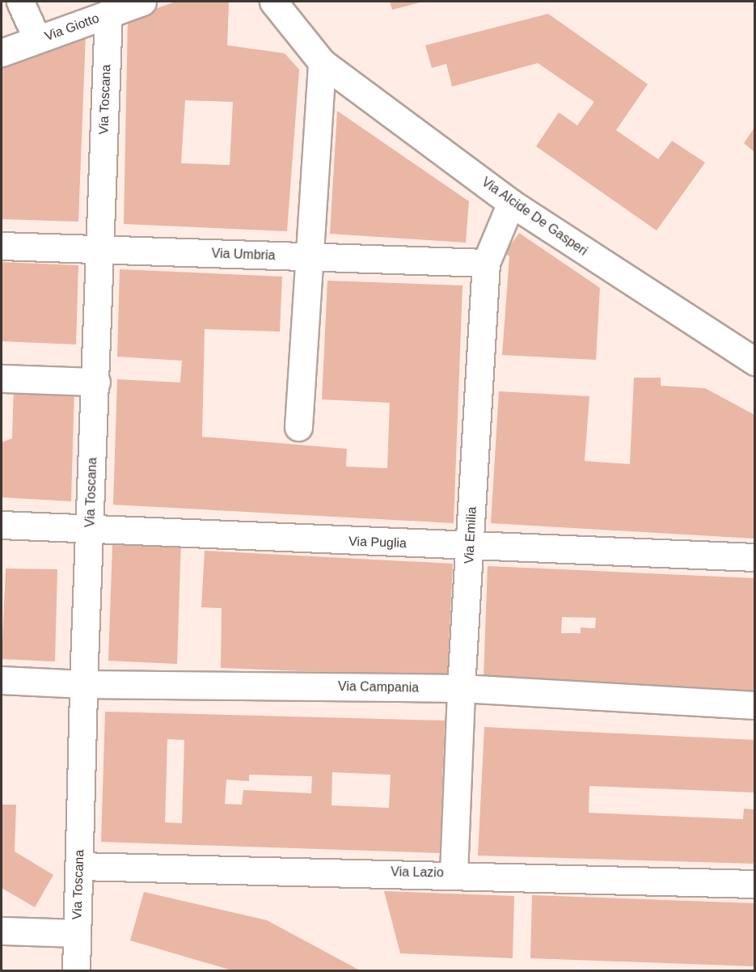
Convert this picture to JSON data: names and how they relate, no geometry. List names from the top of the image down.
{
  "streets": {
    "street": [
      "Via Giotto",
      "Via Toscana",
      "Via Alcide De Gasperi",
      "Via Umbria",
      "Via Emilia",
      "Via Puglia",
      "Via Campania",
      "Via Lazio"
    ]
  },
  "crossings": [
    ["Via Giotto", "Via Toscana"],
    ["Via Toscana", "Via Umbria"],
    ["Via Toscana", "Via Puglia"],
    ["Via Toscana", "Via Campania"],
    ["Via Toscana", "Via Lazio"],
    ["Via Alcide De Gasperi", "Via Emilia"],
    ["Via Umbria", "Via Emilia"],
    ["Via Emilia", "Via Puglia"],
    ["Via Emilia", "Via Campania"],
    ["Via Emilia", "Via Lazio"]
  ]
}
